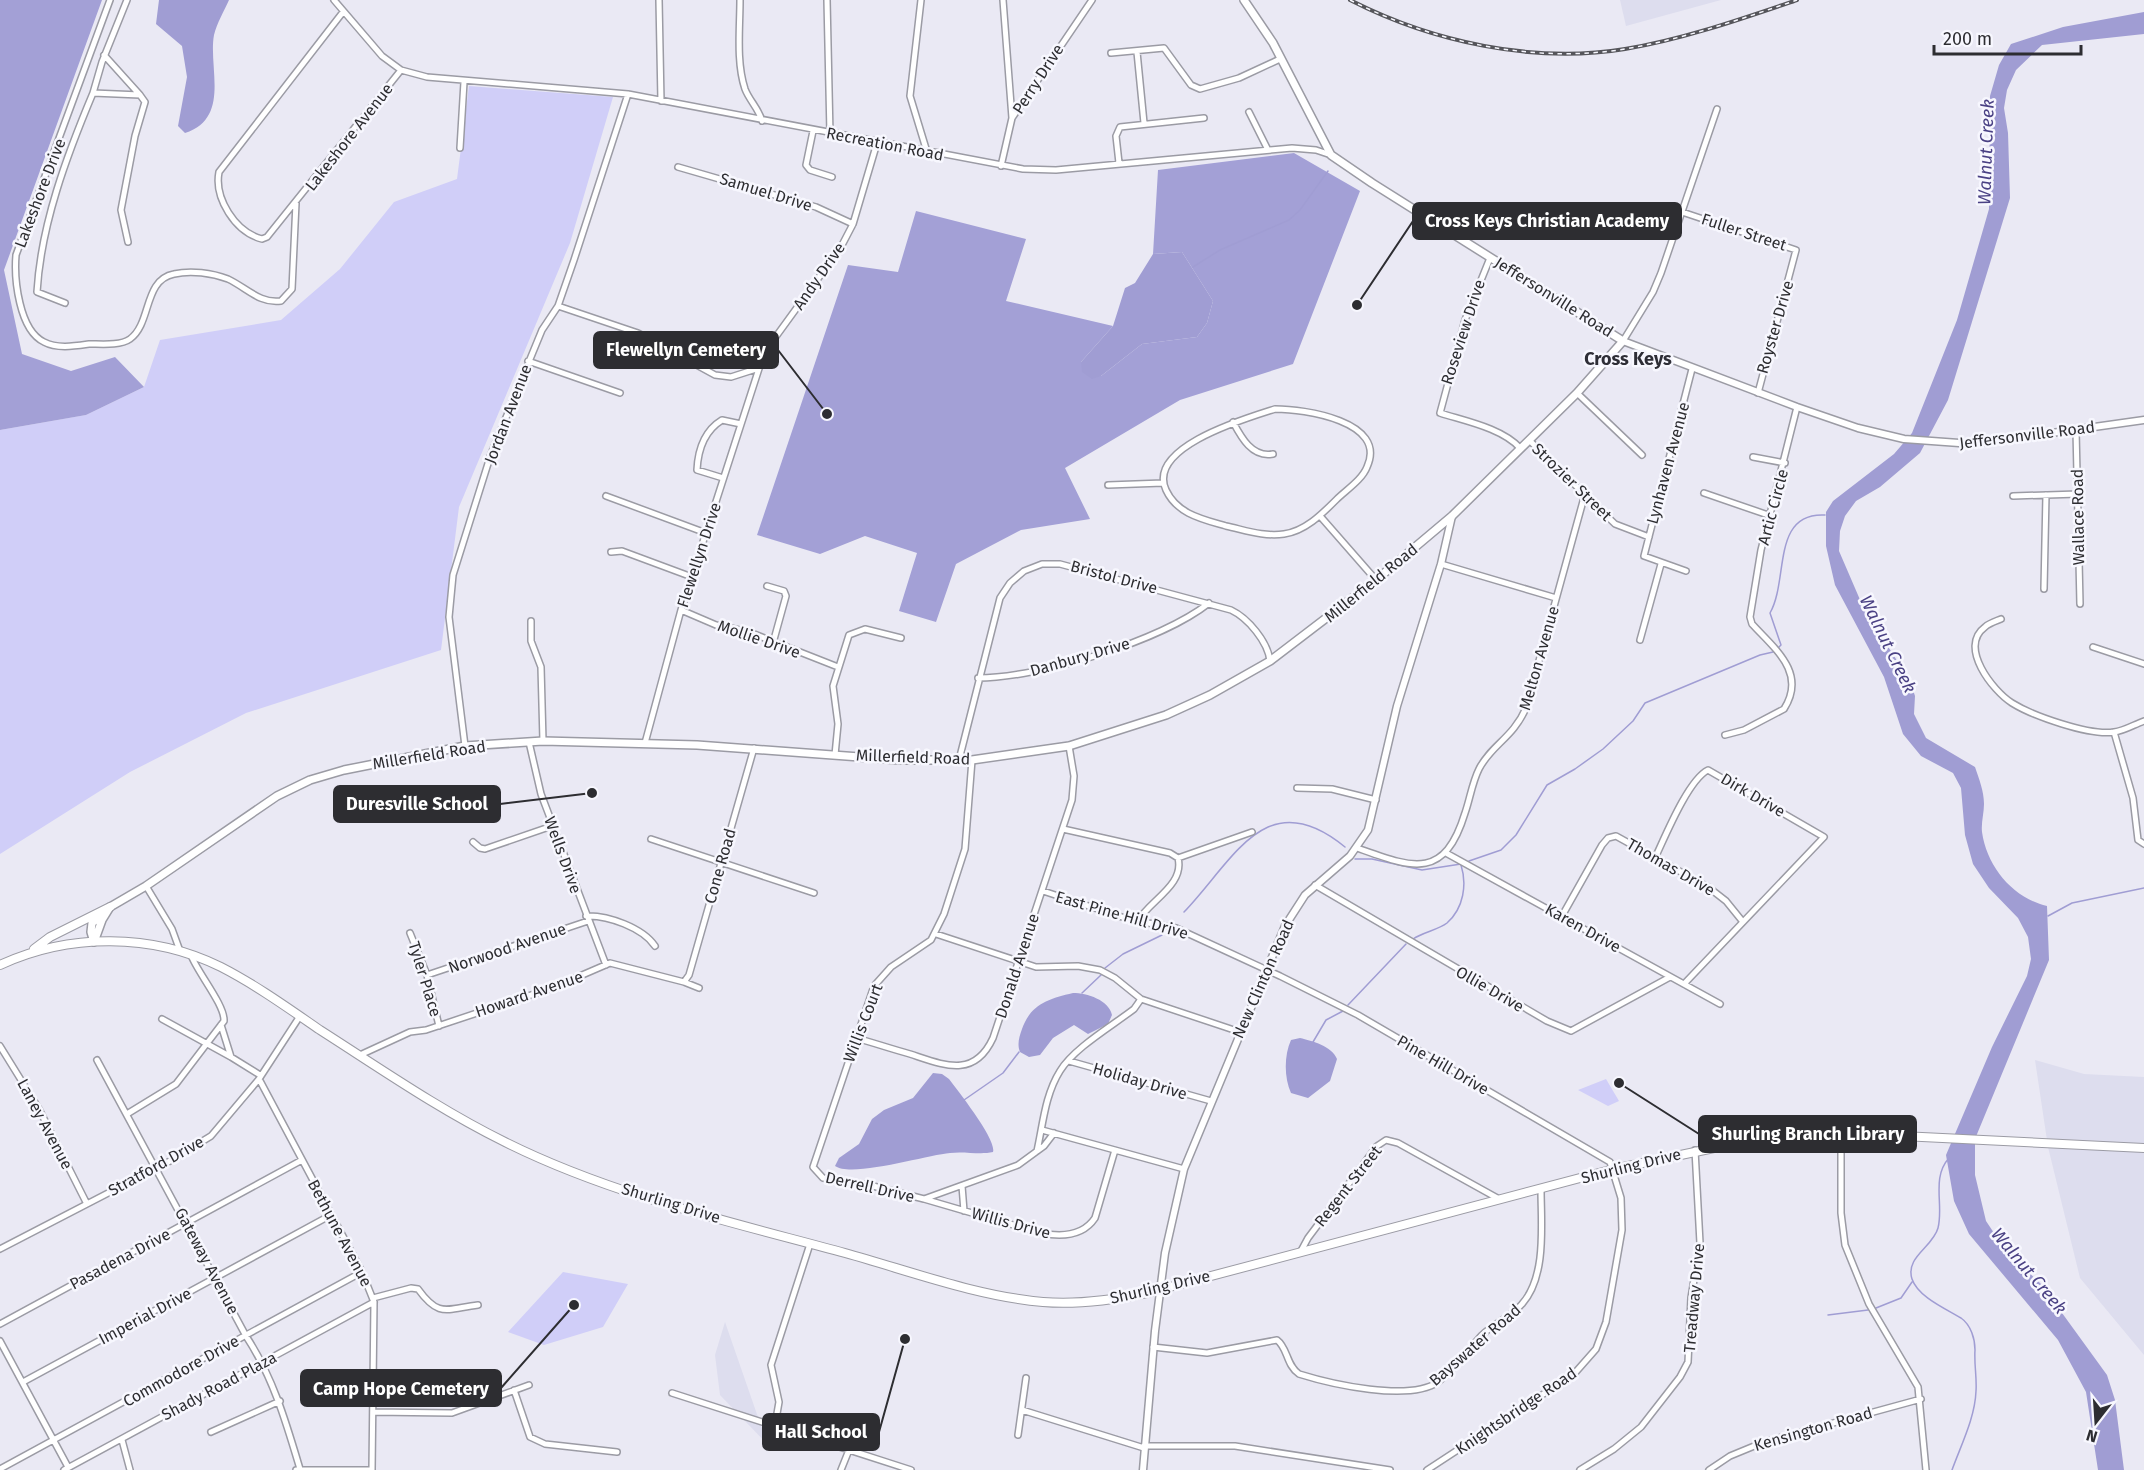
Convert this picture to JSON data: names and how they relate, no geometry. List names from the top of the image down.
{
  "streets": {
    "main road": ["Jeffersonville Road", "Millerfield Road", "Shurling Drive"],
    "street": [
      "Perry Drive",
      "Lakeshore Avenue",
      "Recreation Road",
      "Samuel Drive",
      "Lakeshore Drive",
      "Fuller Street",
      "Andy Drive",
      "Royster Drive",
      "Roseview Drive",
      "Jordan Avenue",
      "Lynhaven Avenue",
      "Strozier Street",
      "Artic Circle",
      "Wallace Road",
      "Flewellyn Drive",
      "Bristol Drive",
      "Mollie Drive",
      "Danbury Drive",
      "Melton Avenue",
      "Dirk Drive",
      "Wells Drive",
      "Cone Road",
      "Thomas Drive",
      "East Pine Hill Drive",
      "Karen Drive",
      "Norwood Avenue",
      "Donald Avenue",
      "Tyler Place",
      "New Clinton Road",
      "Ollie Drive",
      "Howard Avenue",
      "Willis Court",
      "Pine Hill Drive",
      "Holiday Drive",
      "Laney Avenue",
      "Stratford Drive",
      "Regent Street",
      "Derrell Drive",
      "Willis Drive",
      "Bethune Avenue",
      "Pasadena Drive",
      "Gateway Avenue",
      "Treadway Drive",
      "Imperial Drive",
      "Bayswater Road",
      "Commodore Drive",
      "Shady Road Plaza",
      "Knightsbridge Road",
      "Kensington Road"
    ]
  },
  "crossings": [
    ["Perry Drive", "Recreation Road"],
    ["Lakeshore Avenue", "Recreation Road"],
    ["Lakeshore Avenue", "Lakeshore Drive"],
    ["Recreation Road", "Andy Drive"],
    ["Recreation Road", "Jeffersonville Road"],
    ["Recreation Road", "Jordan Avenue"],
    ["Samuel Drive", "Andy Drive"],
    ["Fuller Street", "Royster Drive"],
    ["Andy Drive", "Flewellyn Drive"],
    ["Jeffersonville Road", "Royster Drive"],
    ["Jeffersonville Road", "Roseview Drive"],
    ["Jeffersonville Road", "Lynhaven Avenue"],
    ["Jeffersonville Road", "Artic Circle"],
    ["Jeffersonville Road", "Wallace Road"],
    ["Jeffersonville Road", "Millerfield Road"],
    ["Roseview Drive", "Millerfield Road"],
    ["Jordan Avenue", "Millerfield Road"],
    ["Lynhaven Avenue", "Strozier Street"],
    ["Strozier Street", "Millerfield Road"],
    ["Strozier Street", "Melton Avenue"],
    ["Flewellyn Drive", "Millerfield Road"],
    ["Flewellyn Drive", "Mollie Drive"],
    ["Bristol Drive", "Millerfield Road"],
    ["Bristol Drive", "Danbury Drive"],
    ["Millerfield Road", "Wells Drive"],
    ["Millerfield Road", "Cone Road"],
    ["Millerfield Road", "Donald Avenue"],
    ["Millerfield Road", "New Clinton Road"],
    ["Millerfield Road", "Shurling Drive"],
    ["Melton Avenue", "Karen Drive"],
    ["Dirk Drive", "Thomas Drive"],
    ["Wells Drive", "Norwood Avenue"],
    ["Wells Drive", "Howard Avenue"],
    ["Thomas Drive", "Karen Drive"],
    ["East Pine Hill Drive", "Donald Avenue"],
    ["East Pine Hill Drive", "New Clinton Road"],
    ["East Pine Hill Drive", "Pine Hill Drive"],
    ["Karen Drive", "Ollie Drive"],
    ["Norwood Avenue", "Tyler Place"],
    ["Donald Avenue", "Willis Court"],
    ["Tyler Place", "Howard Avenue"],
    ["New Clinton Road", "Ollie Drive"],
    ["New Clinton Road", "Pine Hill Drive"],
    ["New Clinton Road", "Holiday Drive"],
    ["New Clinton Road", "Shurling Drive"],
    ["New Clinton Road", "Bayswater Road"],
    ["Howard Avenue", "Shurling Drive"],
    ["Willis Court", "Derrell Drive"],
    ["Pine Hill Drive", "Shurling Drive"],
    ["Pine Hill Drive", "Knightsbridge Road"],
    ["Laney Avenue", "Stratford Drive"],
    ["Stratford Drive", "Shurling Drive"],
    ["Stratford Drive", "Bethune Avenue"],
    ["Stratford Drive", "Gateway Avenue"],
    ["Shurling Drive", "Regent Street"],
    ["Shurling Drive", "Treadway Drive"],
    ["Shurling Drive", "Bayswater Road"],
    ["Shurling Drive", "Knightsbridge Road"],
    ["Derrell Drive", "Willis Drive"],
    ["Bethune Avenue", "Pasadena Drive"],
    ["Bethune Avenue", "Imperial Drive"],
    ["Bethune Avenue", "Commodore Drive"],
    ["Bethune Avenue", "Shady Road Plaza"],
    ["Pasadena Drive", "Gateway Avenue"],
    ["Gateway Avenue", "Imperial Drive"],
    ["Gateway Avenue", "Commodore Drive"],
    ["Gateway Avenue", "Shady Road Plaza"]
  ],
  "districts": ["Cross Keys"],
  "water": ["Walnut Creek"],
  "places": [
    "Cross Keys Christian Academy",
    "Flewellyn Cemetery",
    "Duresville School",
    "Shurling Branch Library",
    "Camp Hope Cemetery",
    "Hall School"
  ],
  "scale_bar": "200 m",
  "north": "bottom"
}
